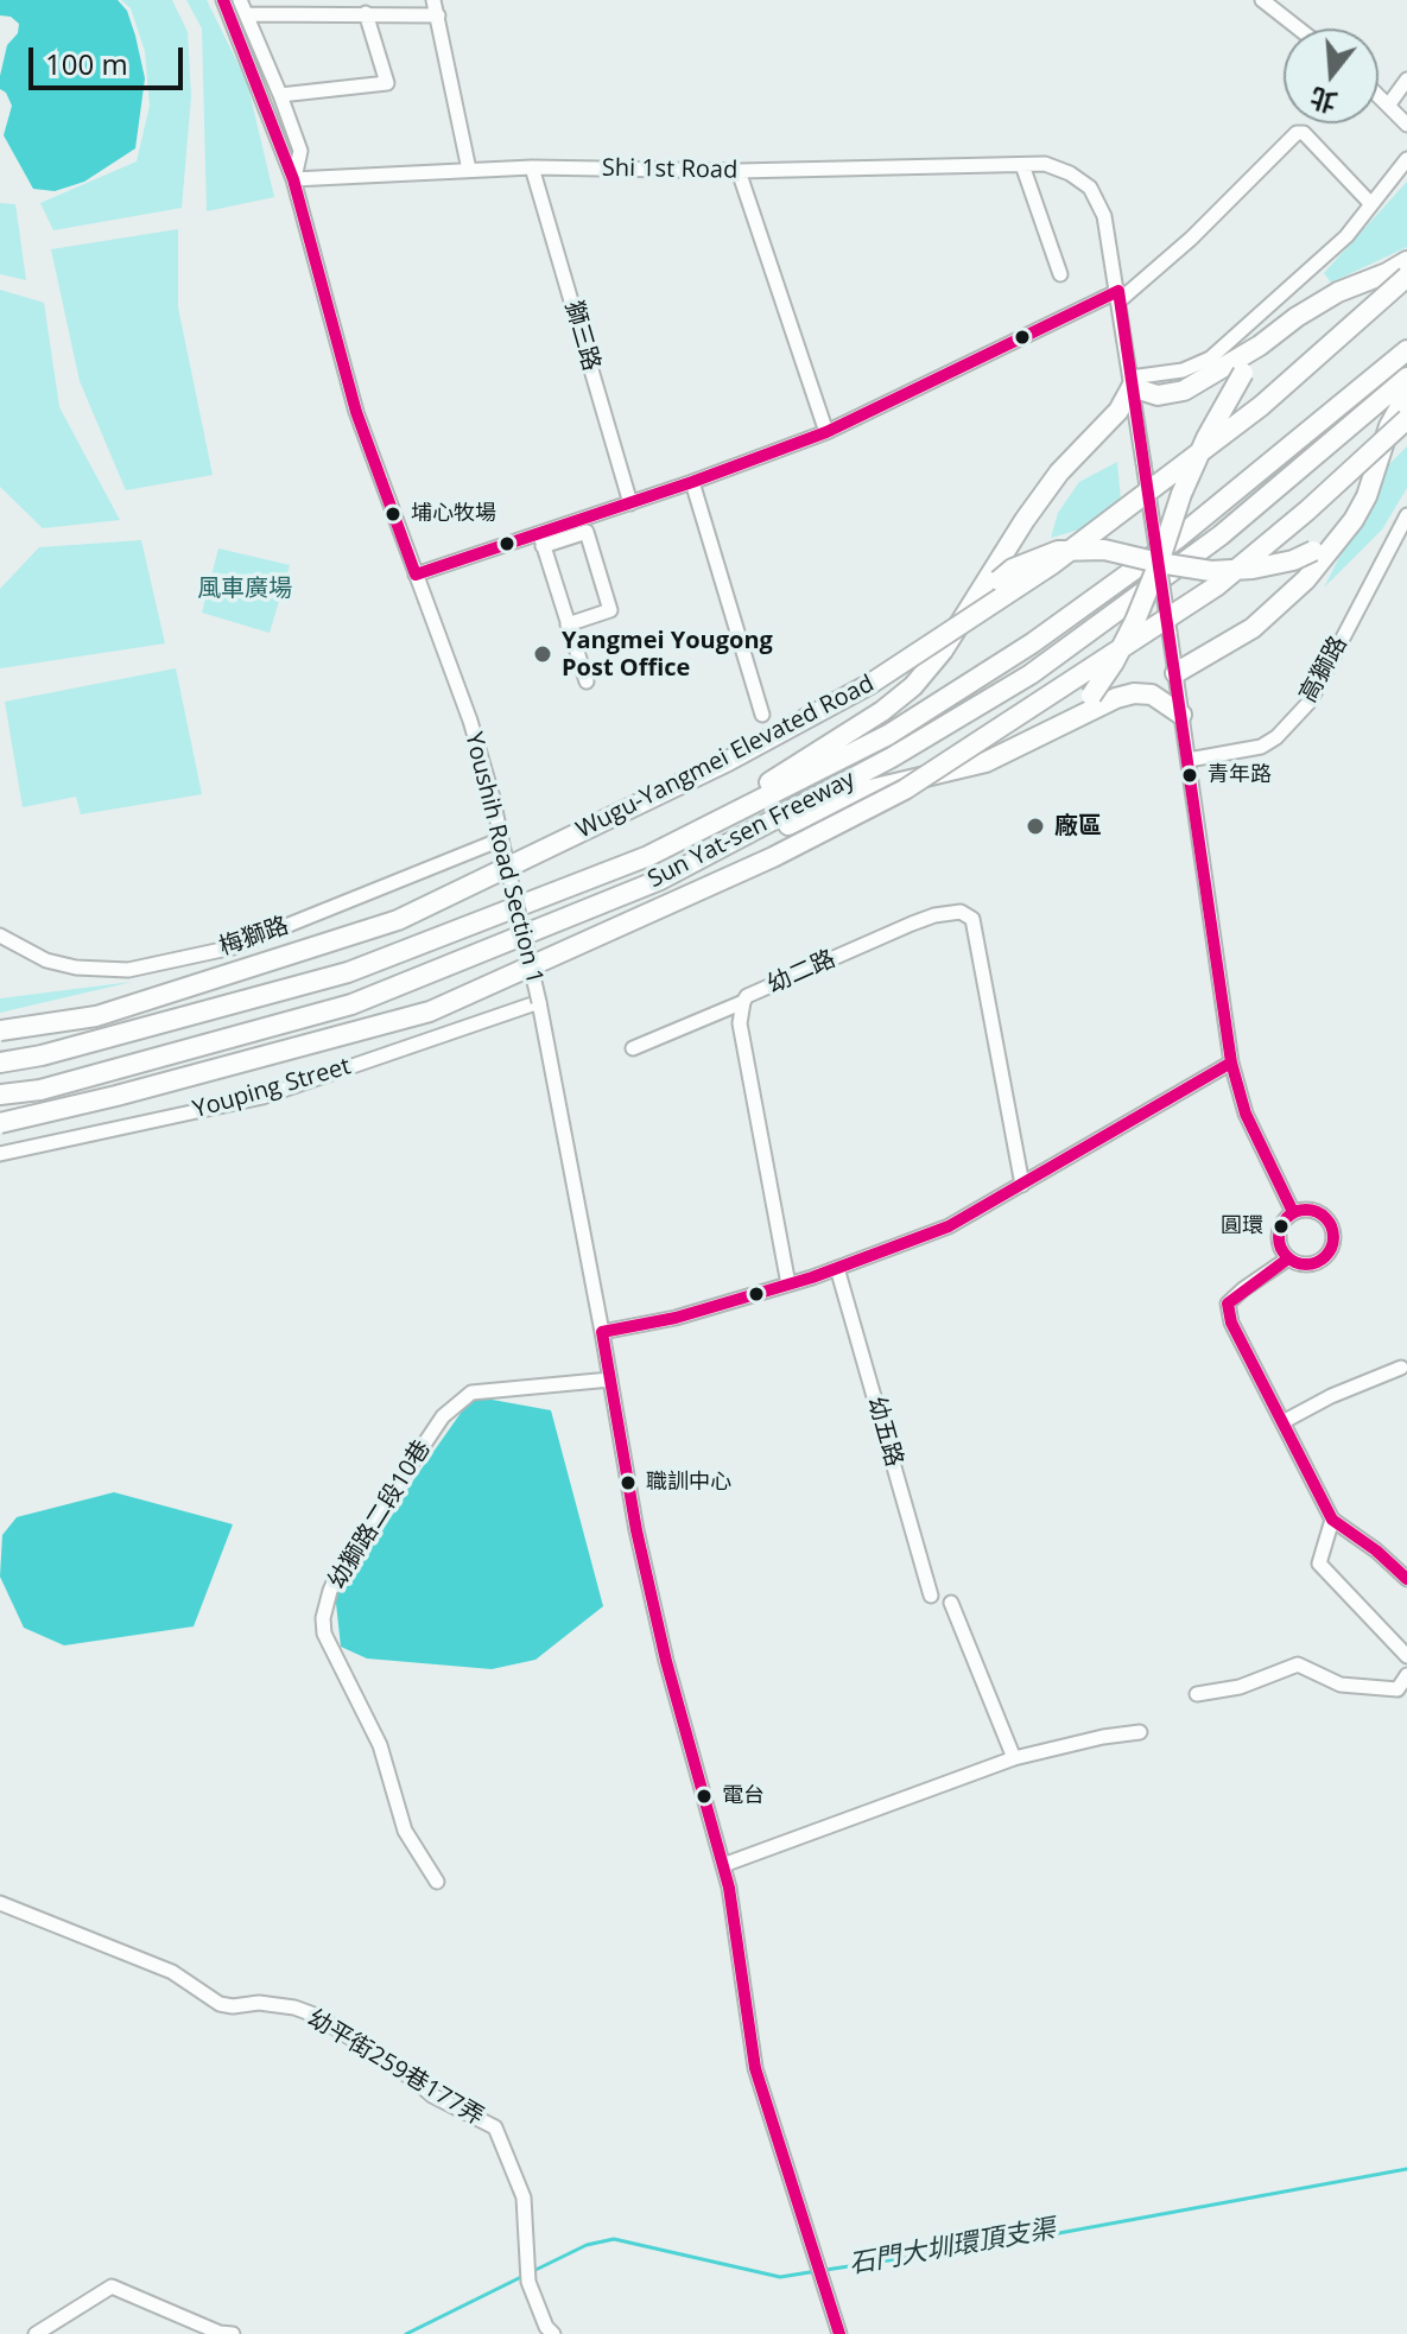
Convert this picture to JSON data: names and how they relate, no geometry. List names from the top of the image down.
{
  "streets": {
    "highway": ["Wugu-Yangmei Elevated Road", "Sun Yat-sen Freeway"],
    "street": [
      "Shi 1st Road",
      "獅三路",
      "高獅路",
      "Youshih Road Section 1",
      "梅獅路",
      "幼二路",
      "Youping Street",
      "幼五路",
      "幼獅路二段10巷",
      "幼平街259巷177弄"
    ]
  },
  "crossings": [
    ["Shi 1st Road", "獅三路"],
    ["Shi 1st Road", "Youshih Road Section 1"],
    ["Youshih Road Section 1", "梅獅路"],
    ["Youshih Road Section 1", "Youping Street"],
    ["Youshih Road Section 1", "幼獅路二段10巷"]
  ],
  "water": ["石門大圳環頂支渠"],
  "parks": ["風車廣場"],
  "places": [
    "埔心牧場",
    "Yangmei Yougong Post Office",
    "青年路",
    "廠區",
    "圓環",
    "職訓中心",
    "電台"
  ],
  "scale_bar": "100 m",
  "north": "bottom"
}
